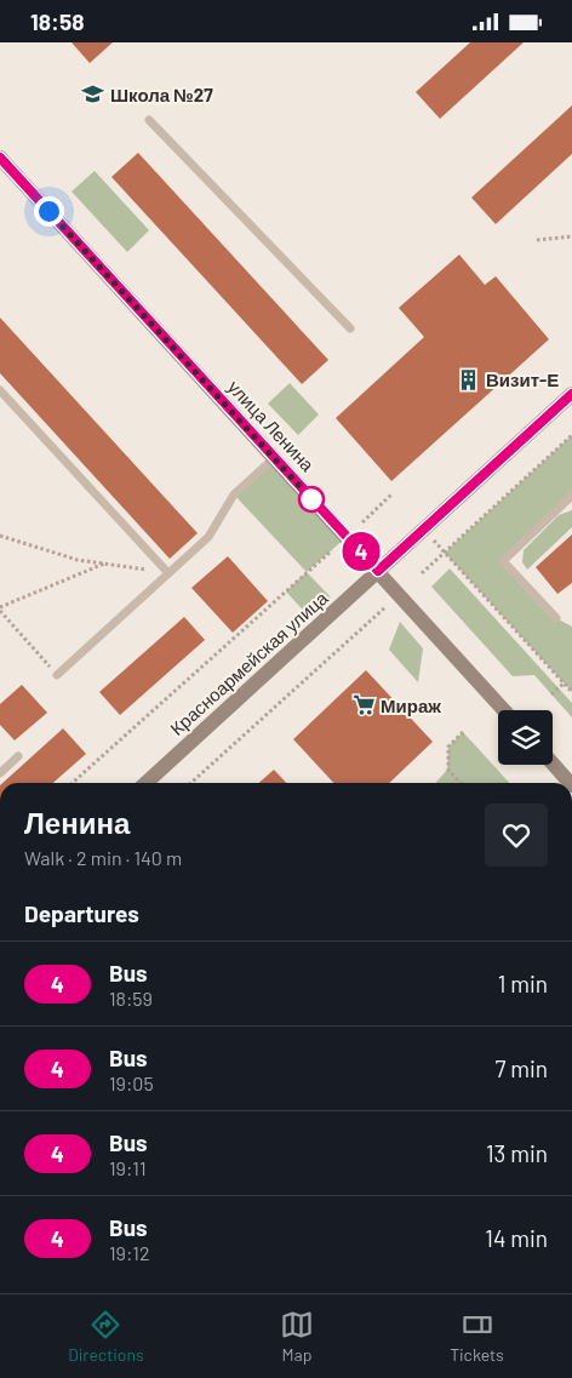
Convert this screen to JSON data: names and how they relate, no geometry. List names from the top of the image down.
{
  "streets": {
    "main road": ["улица Ленина", "Красноармейская улица"]
  },
  "crossings": [
    ["улица Ленина", "Красноармейская улица"]
  ],
  "places": {
    "school or university": ["Школа №27"],
    "building": ["Визит-Е"],
    "supermarket": ["Мираж"]
  },
  "lines": ["bus line 4"],
  "page": {
    "status": "18:58",
    "on_map": "4",
    "heading": [
      ["Ленина", "Walk · 2 min · 140 m"],
      "Departures"
    ],
    "list": [
      {
        "mark": "4",
        "name": "Bus",
        "note": "18:59",
        "value": "1 min"
      },
      {
        "mark": "4",
        "name": "Bus",
        "note": "19:05",
        "value": "7 min"
      },
      {
        "mark": "4",
        "name": "Bus",
        "note": "19:11",
        "value": "13 min"
      },
      {
        "mark": "4",
        "name": "Bus",
        "note": "19:12",
        "value": "14 min"
      }
    ],
    "tabs": ["Directions", "Map", "Tickets"]
  }
}
